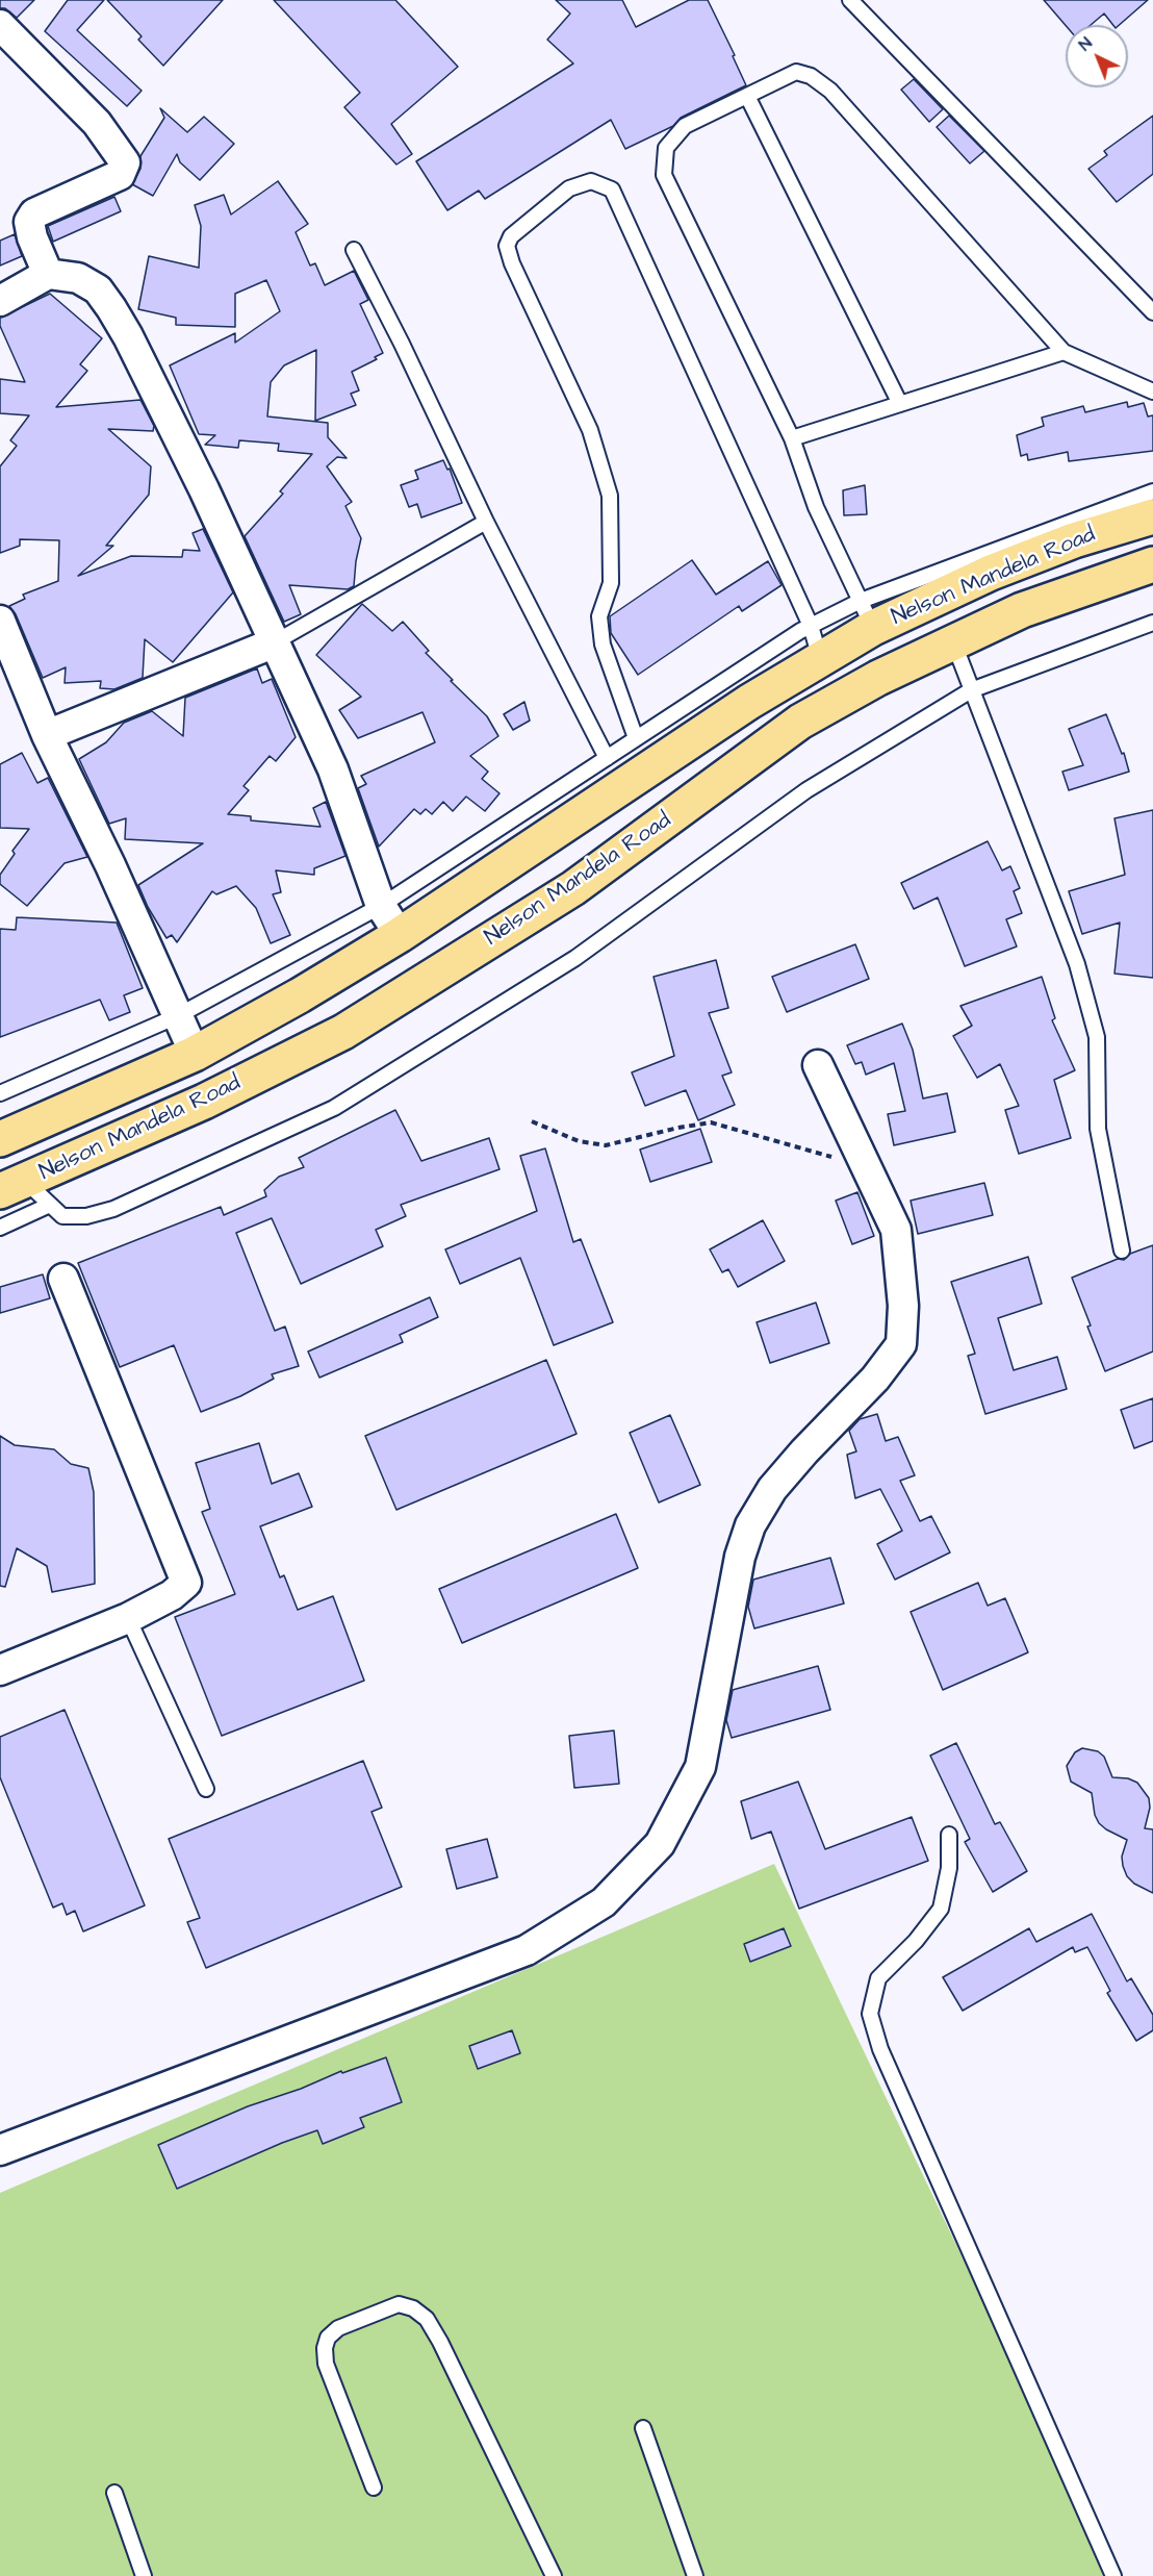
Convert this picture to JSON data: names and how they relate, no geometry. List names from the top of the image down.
{
  "streets": {
    "main road": ["Nelson Mandela Road"]
  },
  "north": "top left"
}
